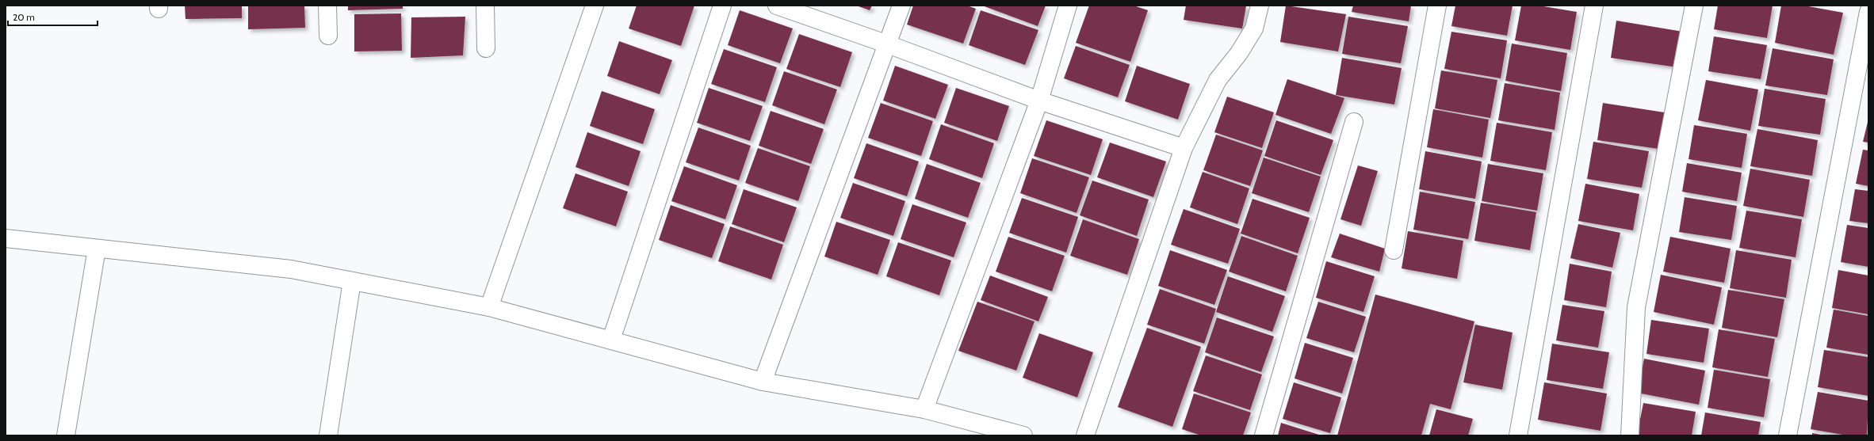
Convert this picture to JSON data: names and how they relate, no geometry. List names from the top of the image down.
{
  "scale_bar": "20 m"
}
